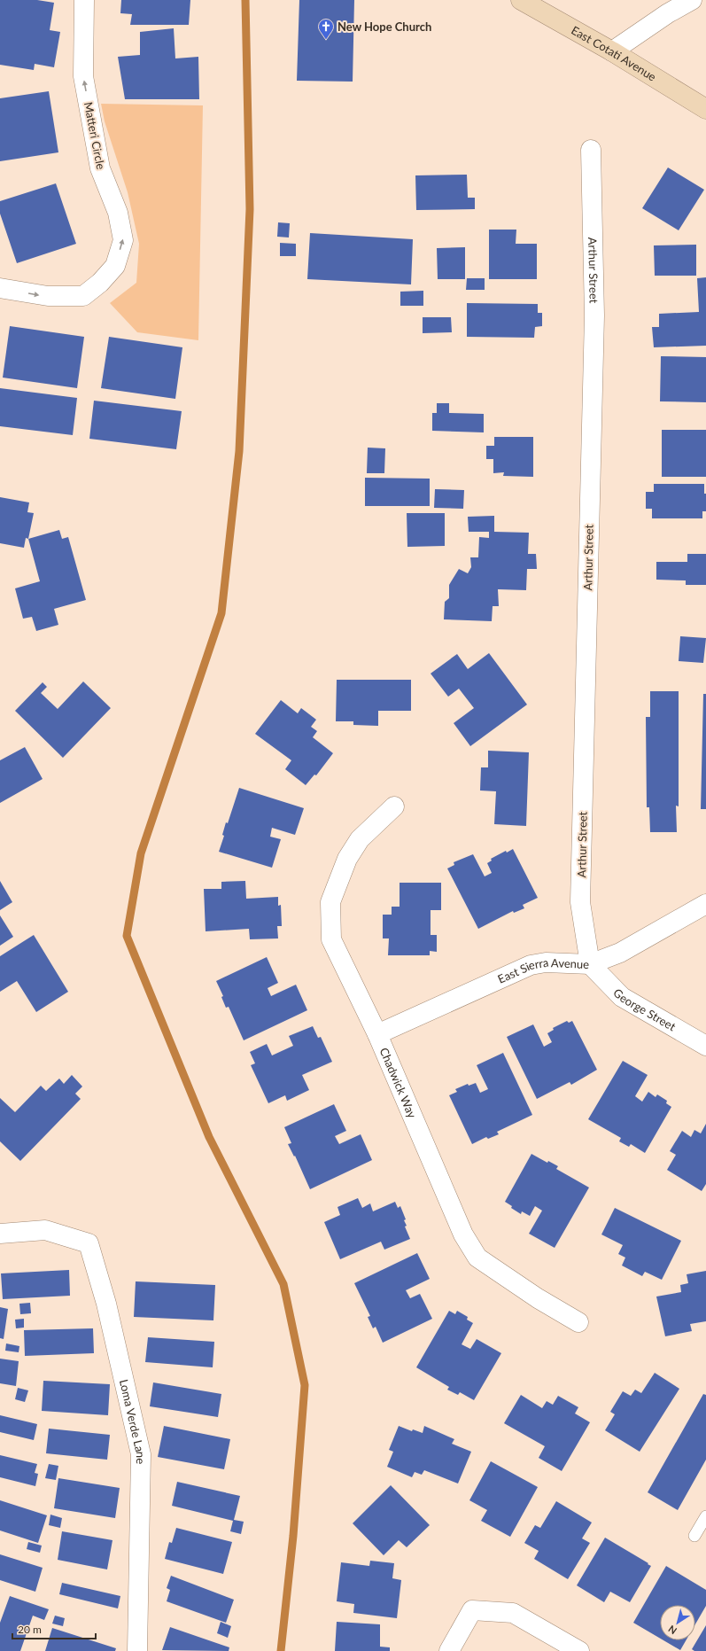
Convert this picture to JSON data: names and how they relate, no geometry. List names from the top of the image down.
{
  "streets": {
    "main road": ["East Cotati Avenue"],
    "street": [
      "Matteri Circle",
      "Arthur Street",
      "East Sierra Avenue",
      "George Street",
      "Chadwick Way",
      "Loma Verde Lane"
    ]
  },
  "crossings": [
    ["Arthur Street", "East Sierra Avenue"],
    ["Arthur Street", "George Street"],
    ["East Sierra Avenue", "George Street"],
    ["East Sierra Avenue", "Chadwick Way"]
  ],
  "places": {
    "church": ["New Hope Church"]
  },
  "scale_bar": "20 m",
  "north": "bottom left"
}
